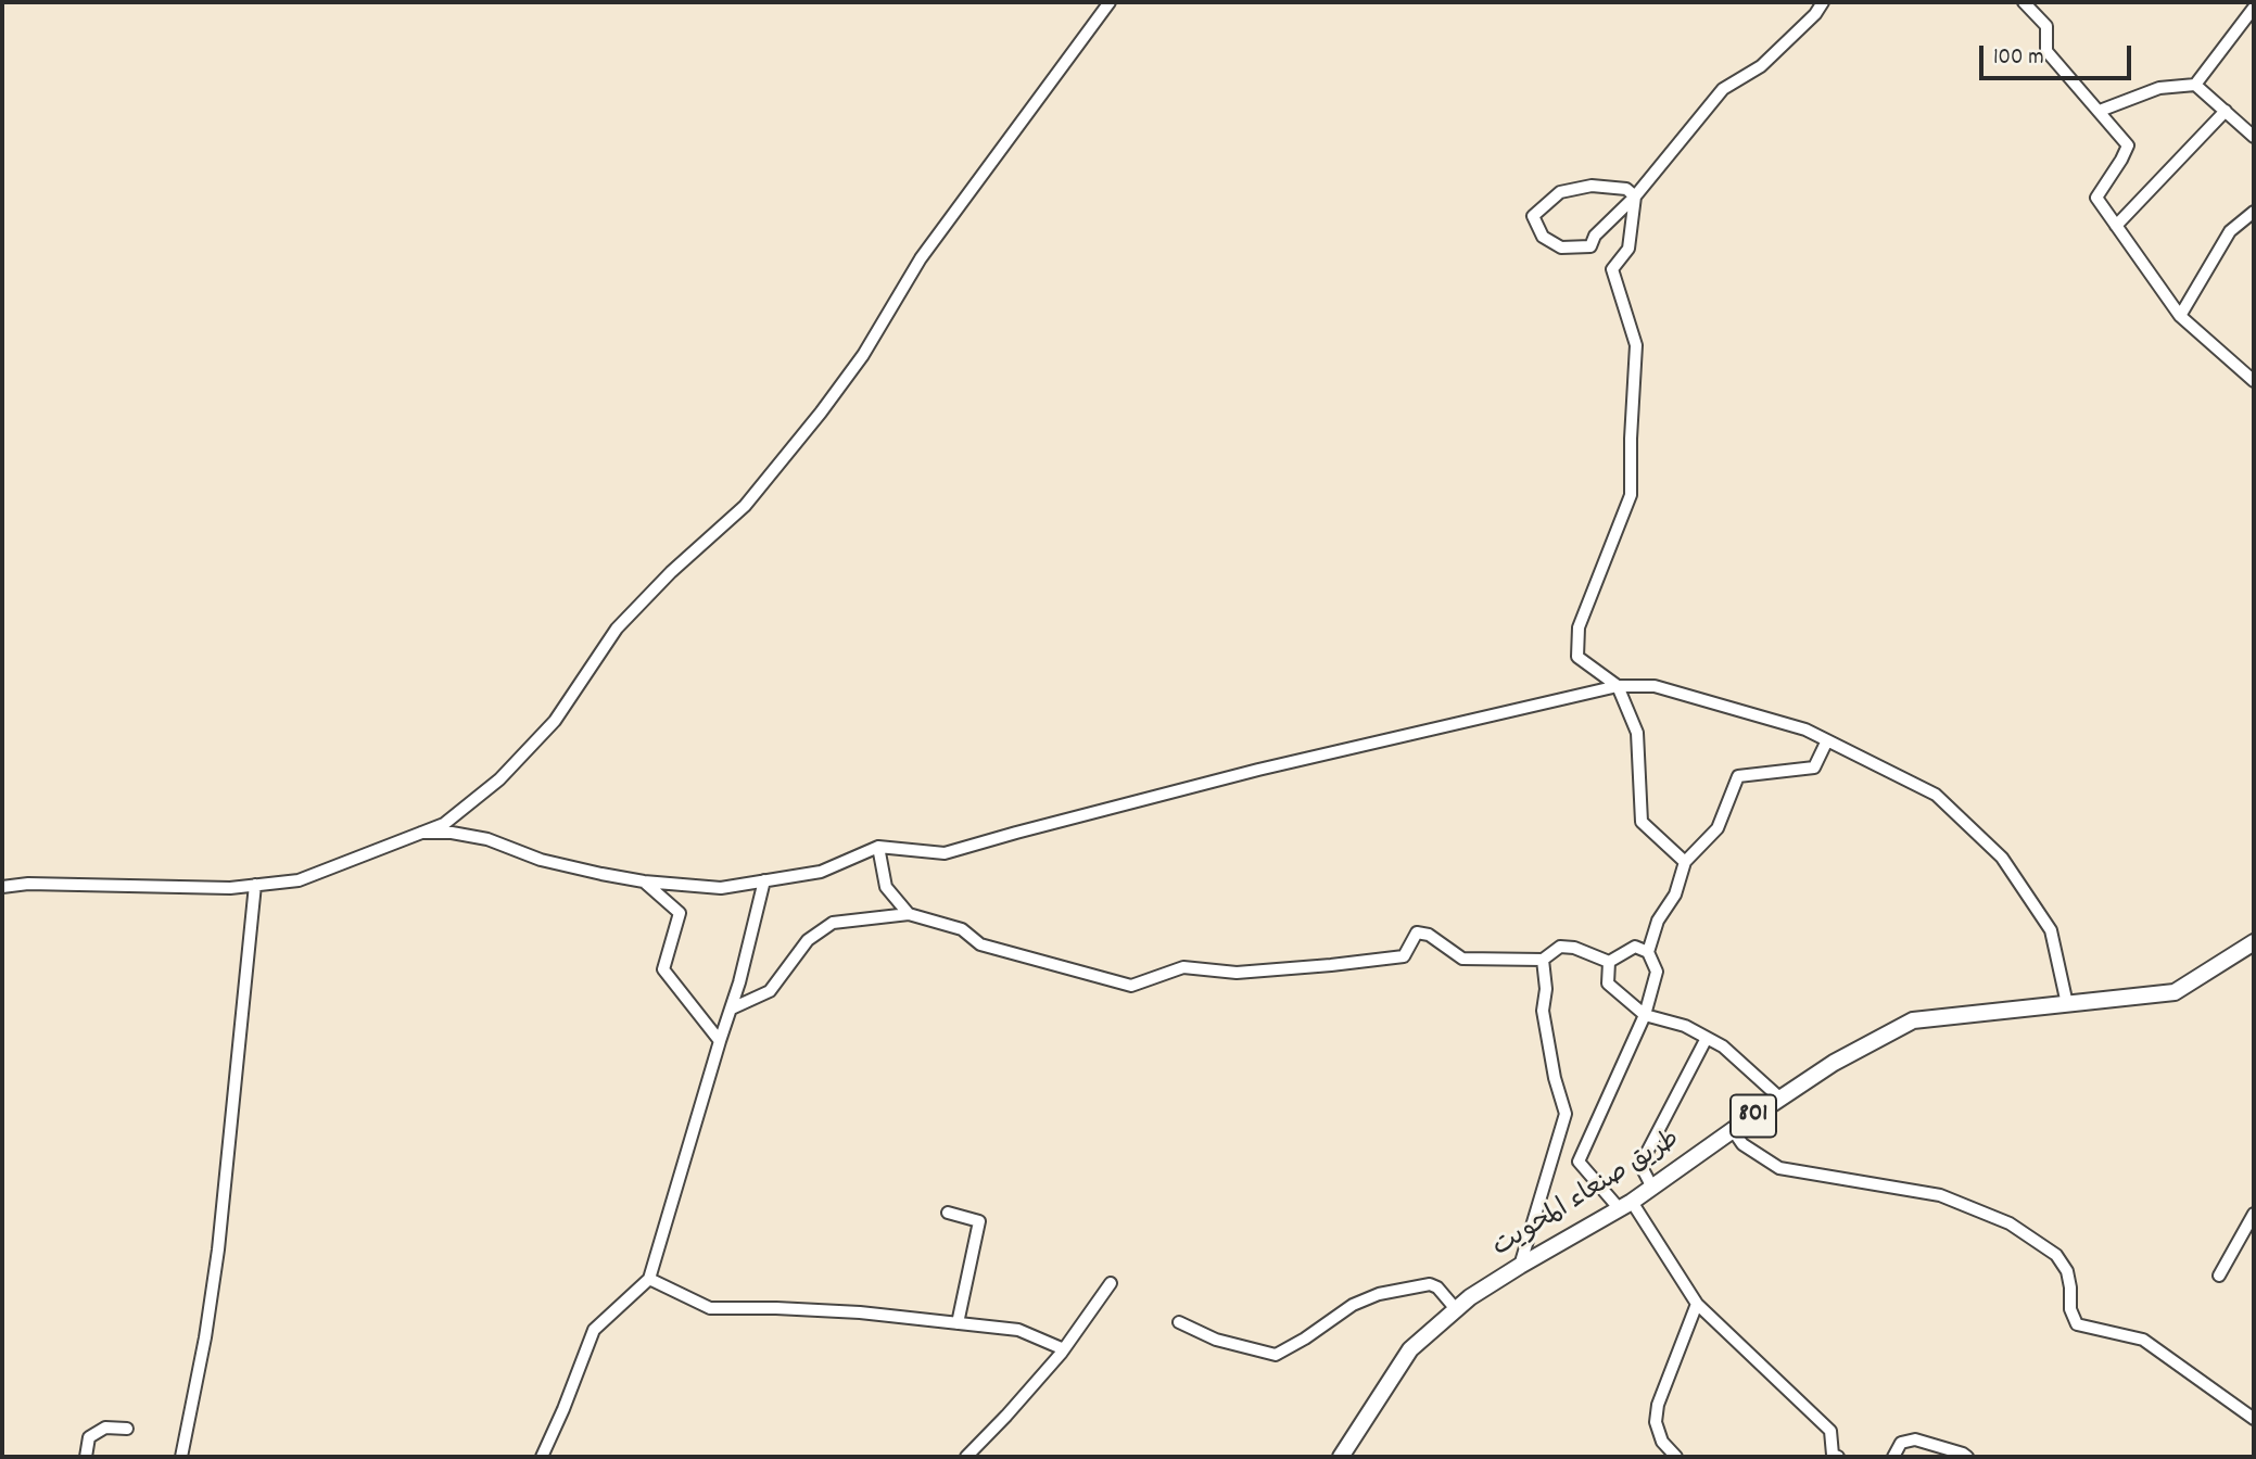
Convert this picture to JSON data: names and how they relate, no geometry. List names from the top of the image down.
{
  "streets": {
    "main road": ["801", "طريق صنعاء المحويت"]
  },
  "scale_bar": "100 m"
}
